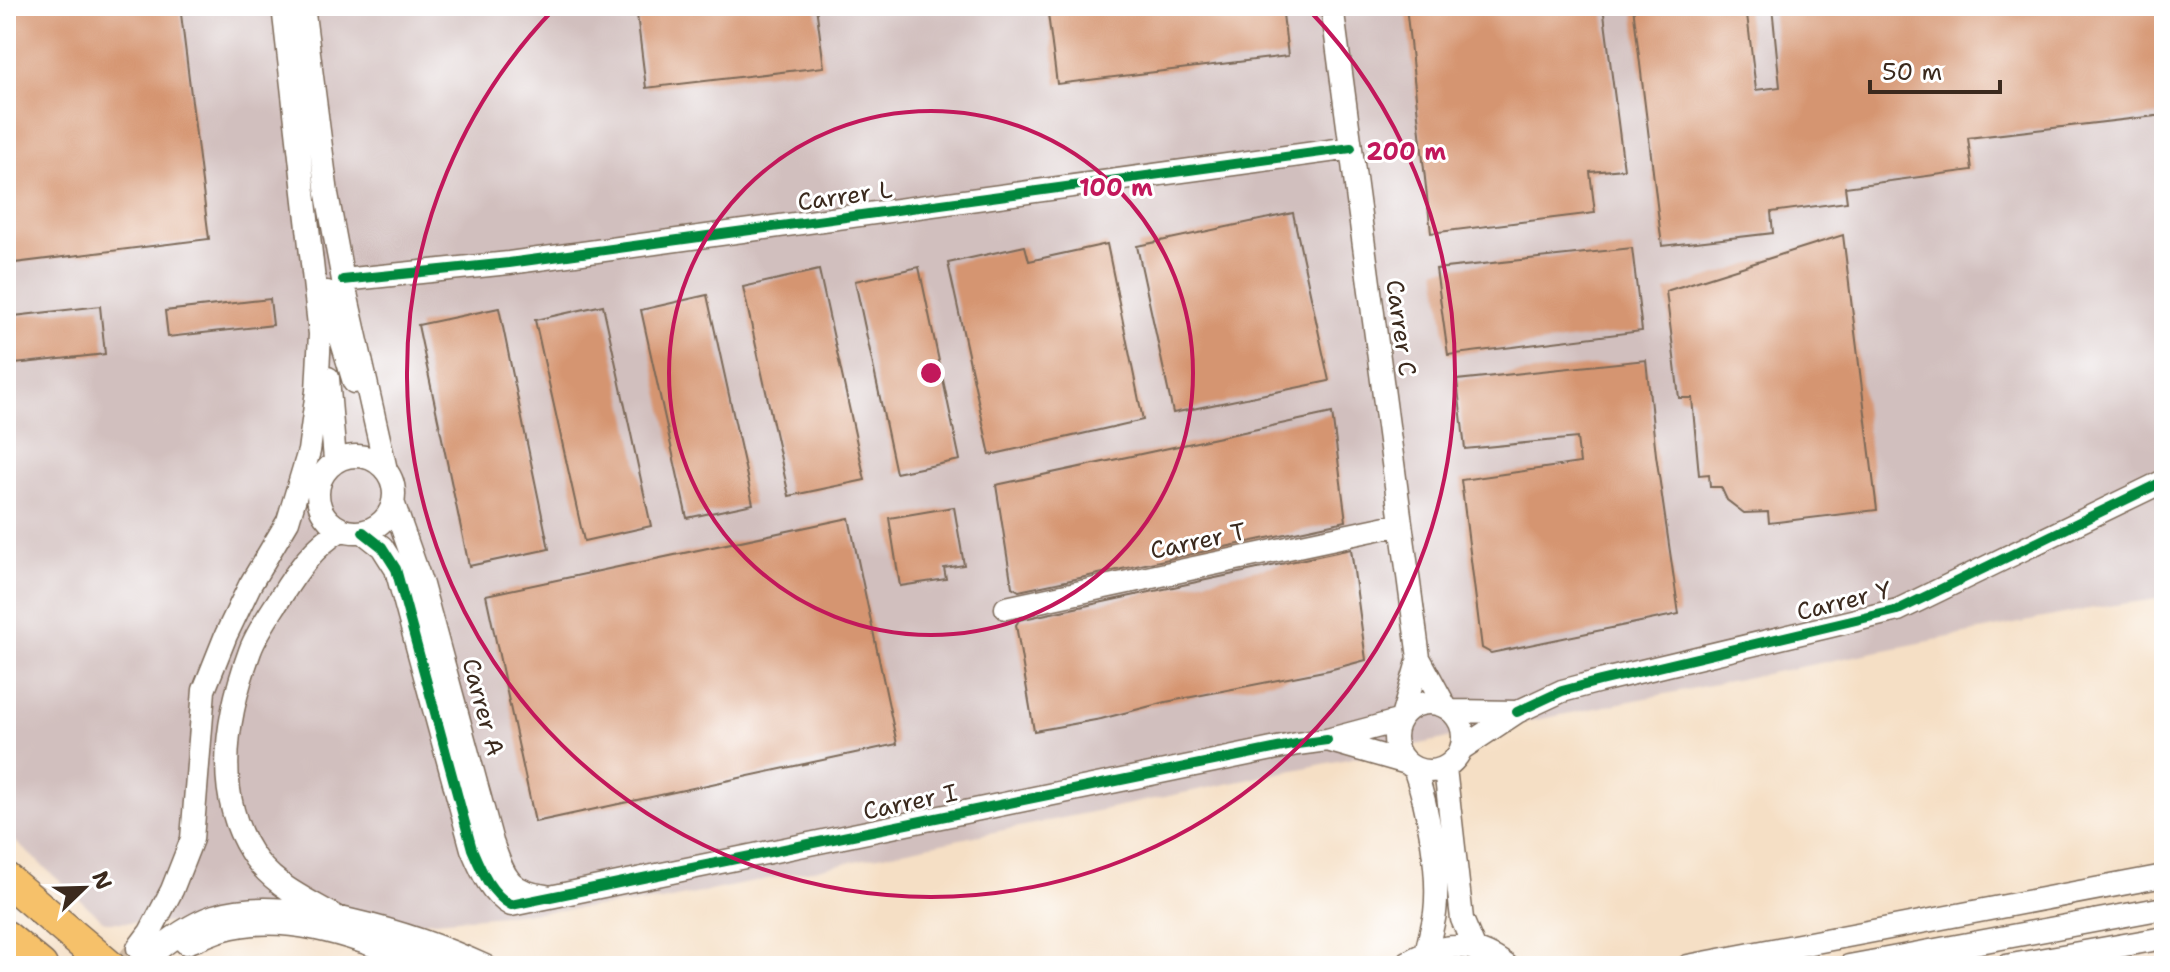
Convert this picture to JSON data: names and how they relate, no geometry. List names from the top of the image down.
{
  "streets": {
    "street": [
      "Carrer L",
      "Carrer C",
      "Carrer T",
      "Carrer Y",
      "Carrer A",
      "Carrer I"
    ]
  },
  "crossings": [
    ["Carrer L", "Carrer C"],
    ["Carrer C", "Carrer T"],
    ["Carrer C", "Carrer Y"],
    ["Carrer C", "Carrer I"],
    ["Carrer Y", "Carrer I"],
    ["Carrer A", "Carrer I"]
  ],
  "scale_bar": "50 m",
  "north": "top right",
  "rings": ["200 m", "100 m"]
}
